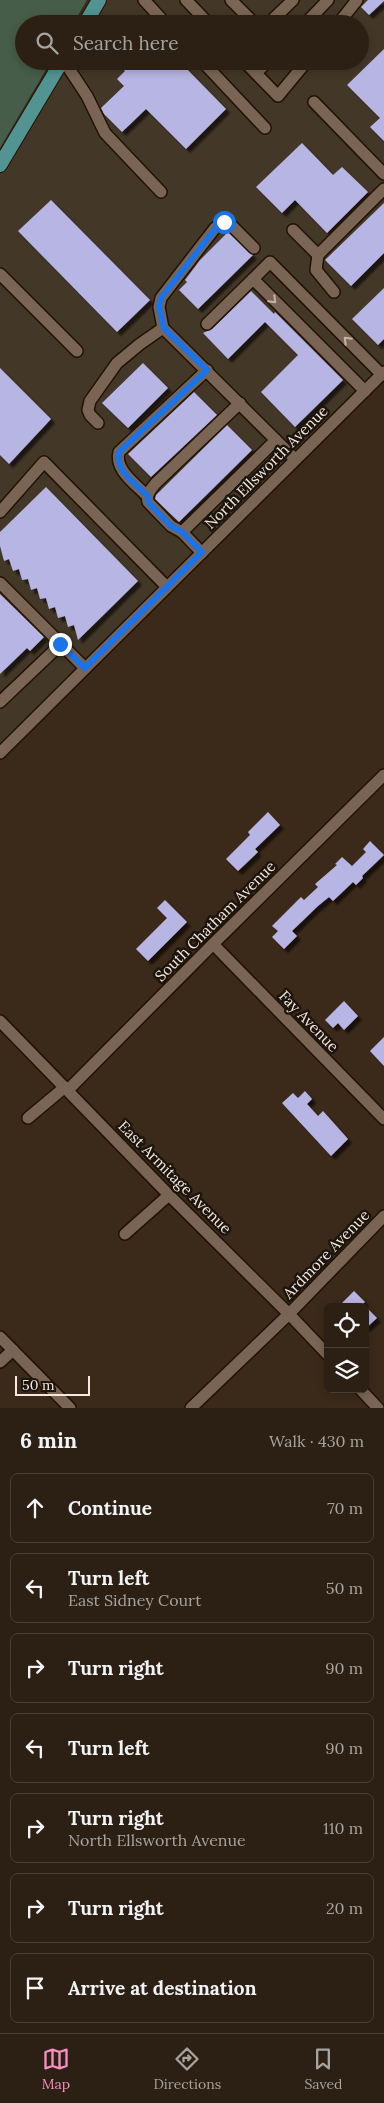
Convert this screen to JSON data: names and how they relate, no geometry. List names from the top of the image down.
{
  "streets": {
    "street": [
      "North Ellsworth Avenue",
      "South Chatham Avenue",
      "Fay Avenue",
      "East Armitage Avenue",
      "Ardmore Avenue"
    ]
  },
  "crossings": [
    ["South Chatham Avenue", "Fay Avenue"],
    ["South Chatham Avenue", "East Armitage Avenue"],
    ["East Armitage Avenue", "Ardmore Avenue"]
  ],
  "scale_bar": "50 m",
  "page": {
    "search": "Search here",
    "scale": "50 m",
    "heading": ["6 min", "Walk · 430 m"],
    "list": [
      ["Continue", "70 m"],
      ["Turn left", "East Sidney Court", "50 m"],
      ["Turn right", "90 m"],
      ["Turn left", "90 m"],
      ["Turn right", "North Ellsworth Avenue", "110 m"],
      ["Turn right", "20 m"],
      "Arrive at destination"
    ],
    "nav": ["Map", "Directions", "Saved"]
  }
}
